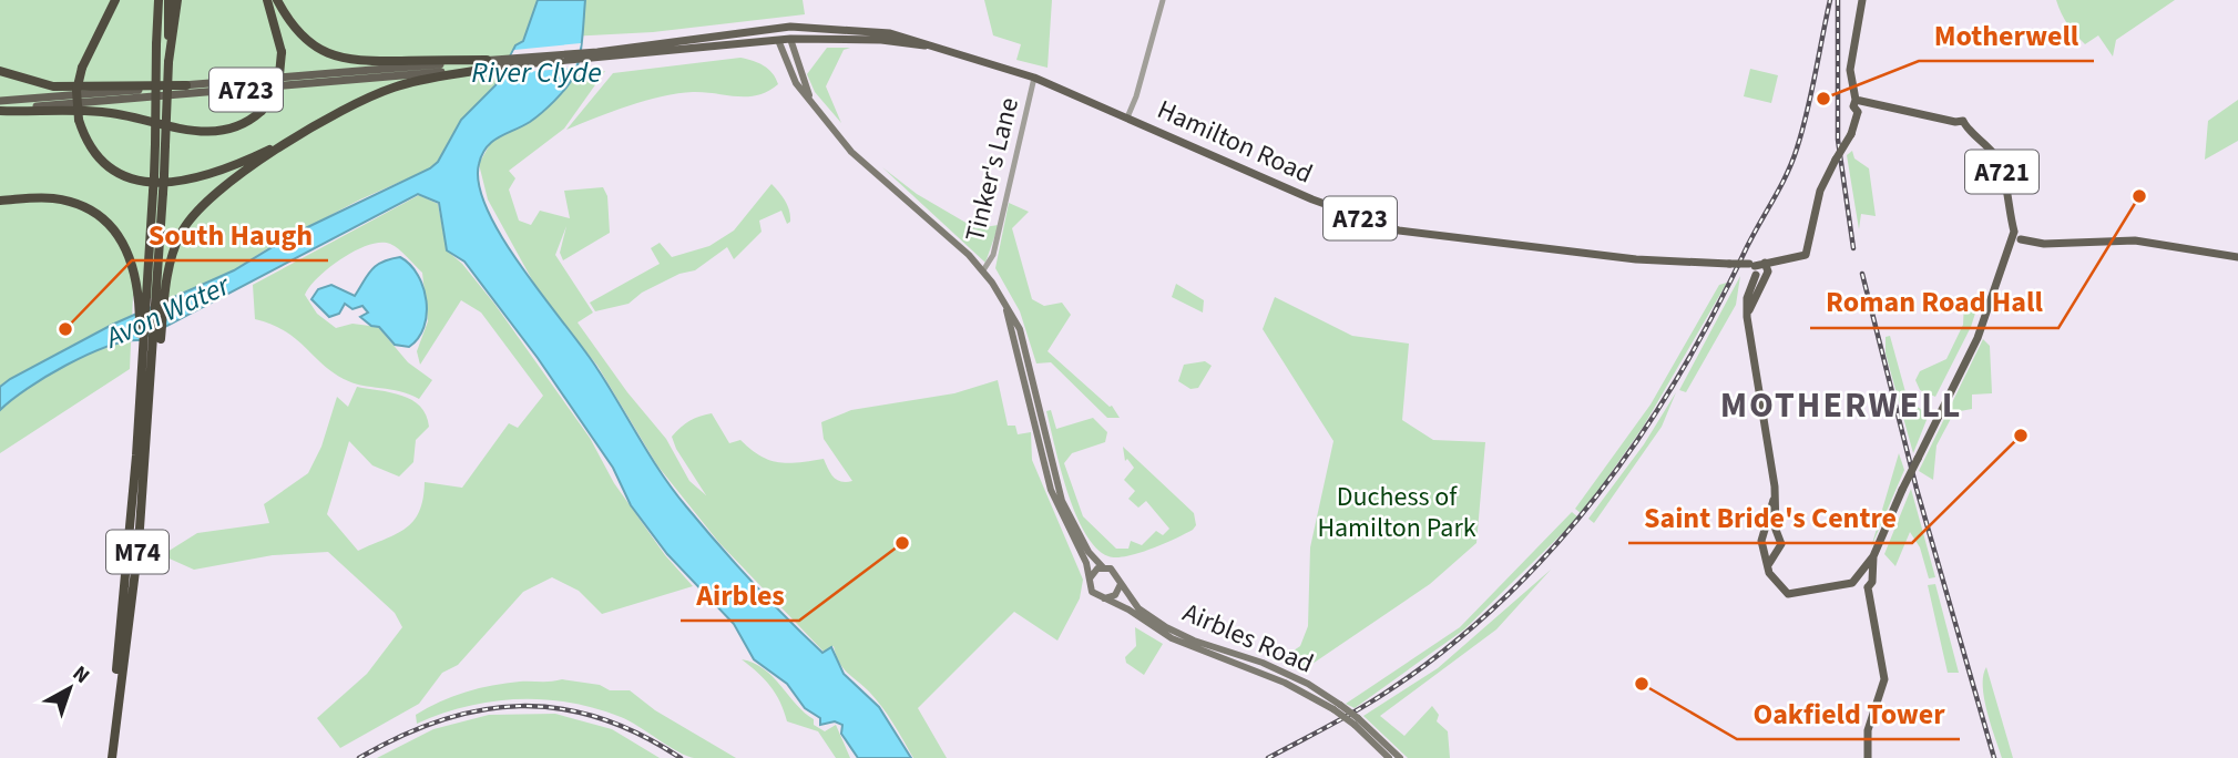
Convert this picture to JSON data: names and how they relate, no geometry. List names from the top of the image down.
{
  "streets": {
    "highway": ["M74"],
    "main road": [
      "A723",
      "Hamilton Road",
      "A721",
      "Airbles Road"
    ],
    "street": ["Tinker's Lane"]
  },
  "crossings": [
    ["A723", "Hamilton Road"],
    ["A723", "M74"],
    ["Hamilton Road", "Tinker's Lane"],
    ["Hamilton Road", "M74"],
    ["Hamilton Road", "Airbles Road"],
    ["Tinker's Lane", "Airbles Road"]
  ],
  "districts": ["MOTHERWELL"],
  "water": ["River Clyde", "Avon Water"],
  "parks": ["Duchess of Hamilton Park"],
  "places": [
    "Motherwell",
    "Roman Road Hall",
    "South Haugh",
    "Saint Bride's Centre",
    "Airbles",
    "Oakfield Tower"
  ],
  "north": "top right"
}
